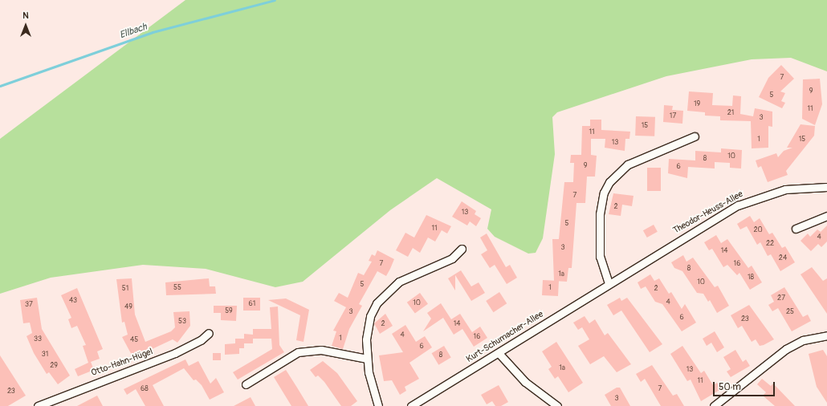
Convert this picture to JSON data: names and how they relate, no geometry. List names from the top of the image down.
{
  "streets": {
    "street": ["Theodor-Heuss-Allee", "Kurt-Schumacher-Allee", "Otto-Hahn-Hügel"]
  },
  "crossings": [
    ["Theodor-Heuss-Allee", "Kurt-Schumacher-Allee"]
  ],
  "water": ["Ellbach"],
  "house_numbers": [
    "7",
    "9",
    "5",
    "19",
    "11",
    "21",
    "17",
    "3",
    "15",
    "11",
    "1",
    "15",
    "13",
    "10",
    "8",
    "9",
    "6",
    "7",
    "2",
    "13",
    "5",
    "11",
    "20",
    "4",
    "22",
    "3",
    "14",
    "24",
    "7",
    "16",
    "8",
    "1a",
    "18",
    "10",
    "5",
    "55",
    "1",
    "51",
    "2",
    "27",
    "43",
    "4",
    "10",
    "61",
    "37",
    "49",
    "59",
    "3",
    "25",
    "6",
    "23",
    "53",
    "2",
    "14",
    "4",
    "16",
    "1",
    "33",
    "45",
    "6",
    "31",
    "8",
    "29",
    "1a",
    "13",
    "11",
    "68",
    "7",
    "23",
    "3"
  ],
  "scale_bar": "50 m",
  "north": "top"
}
